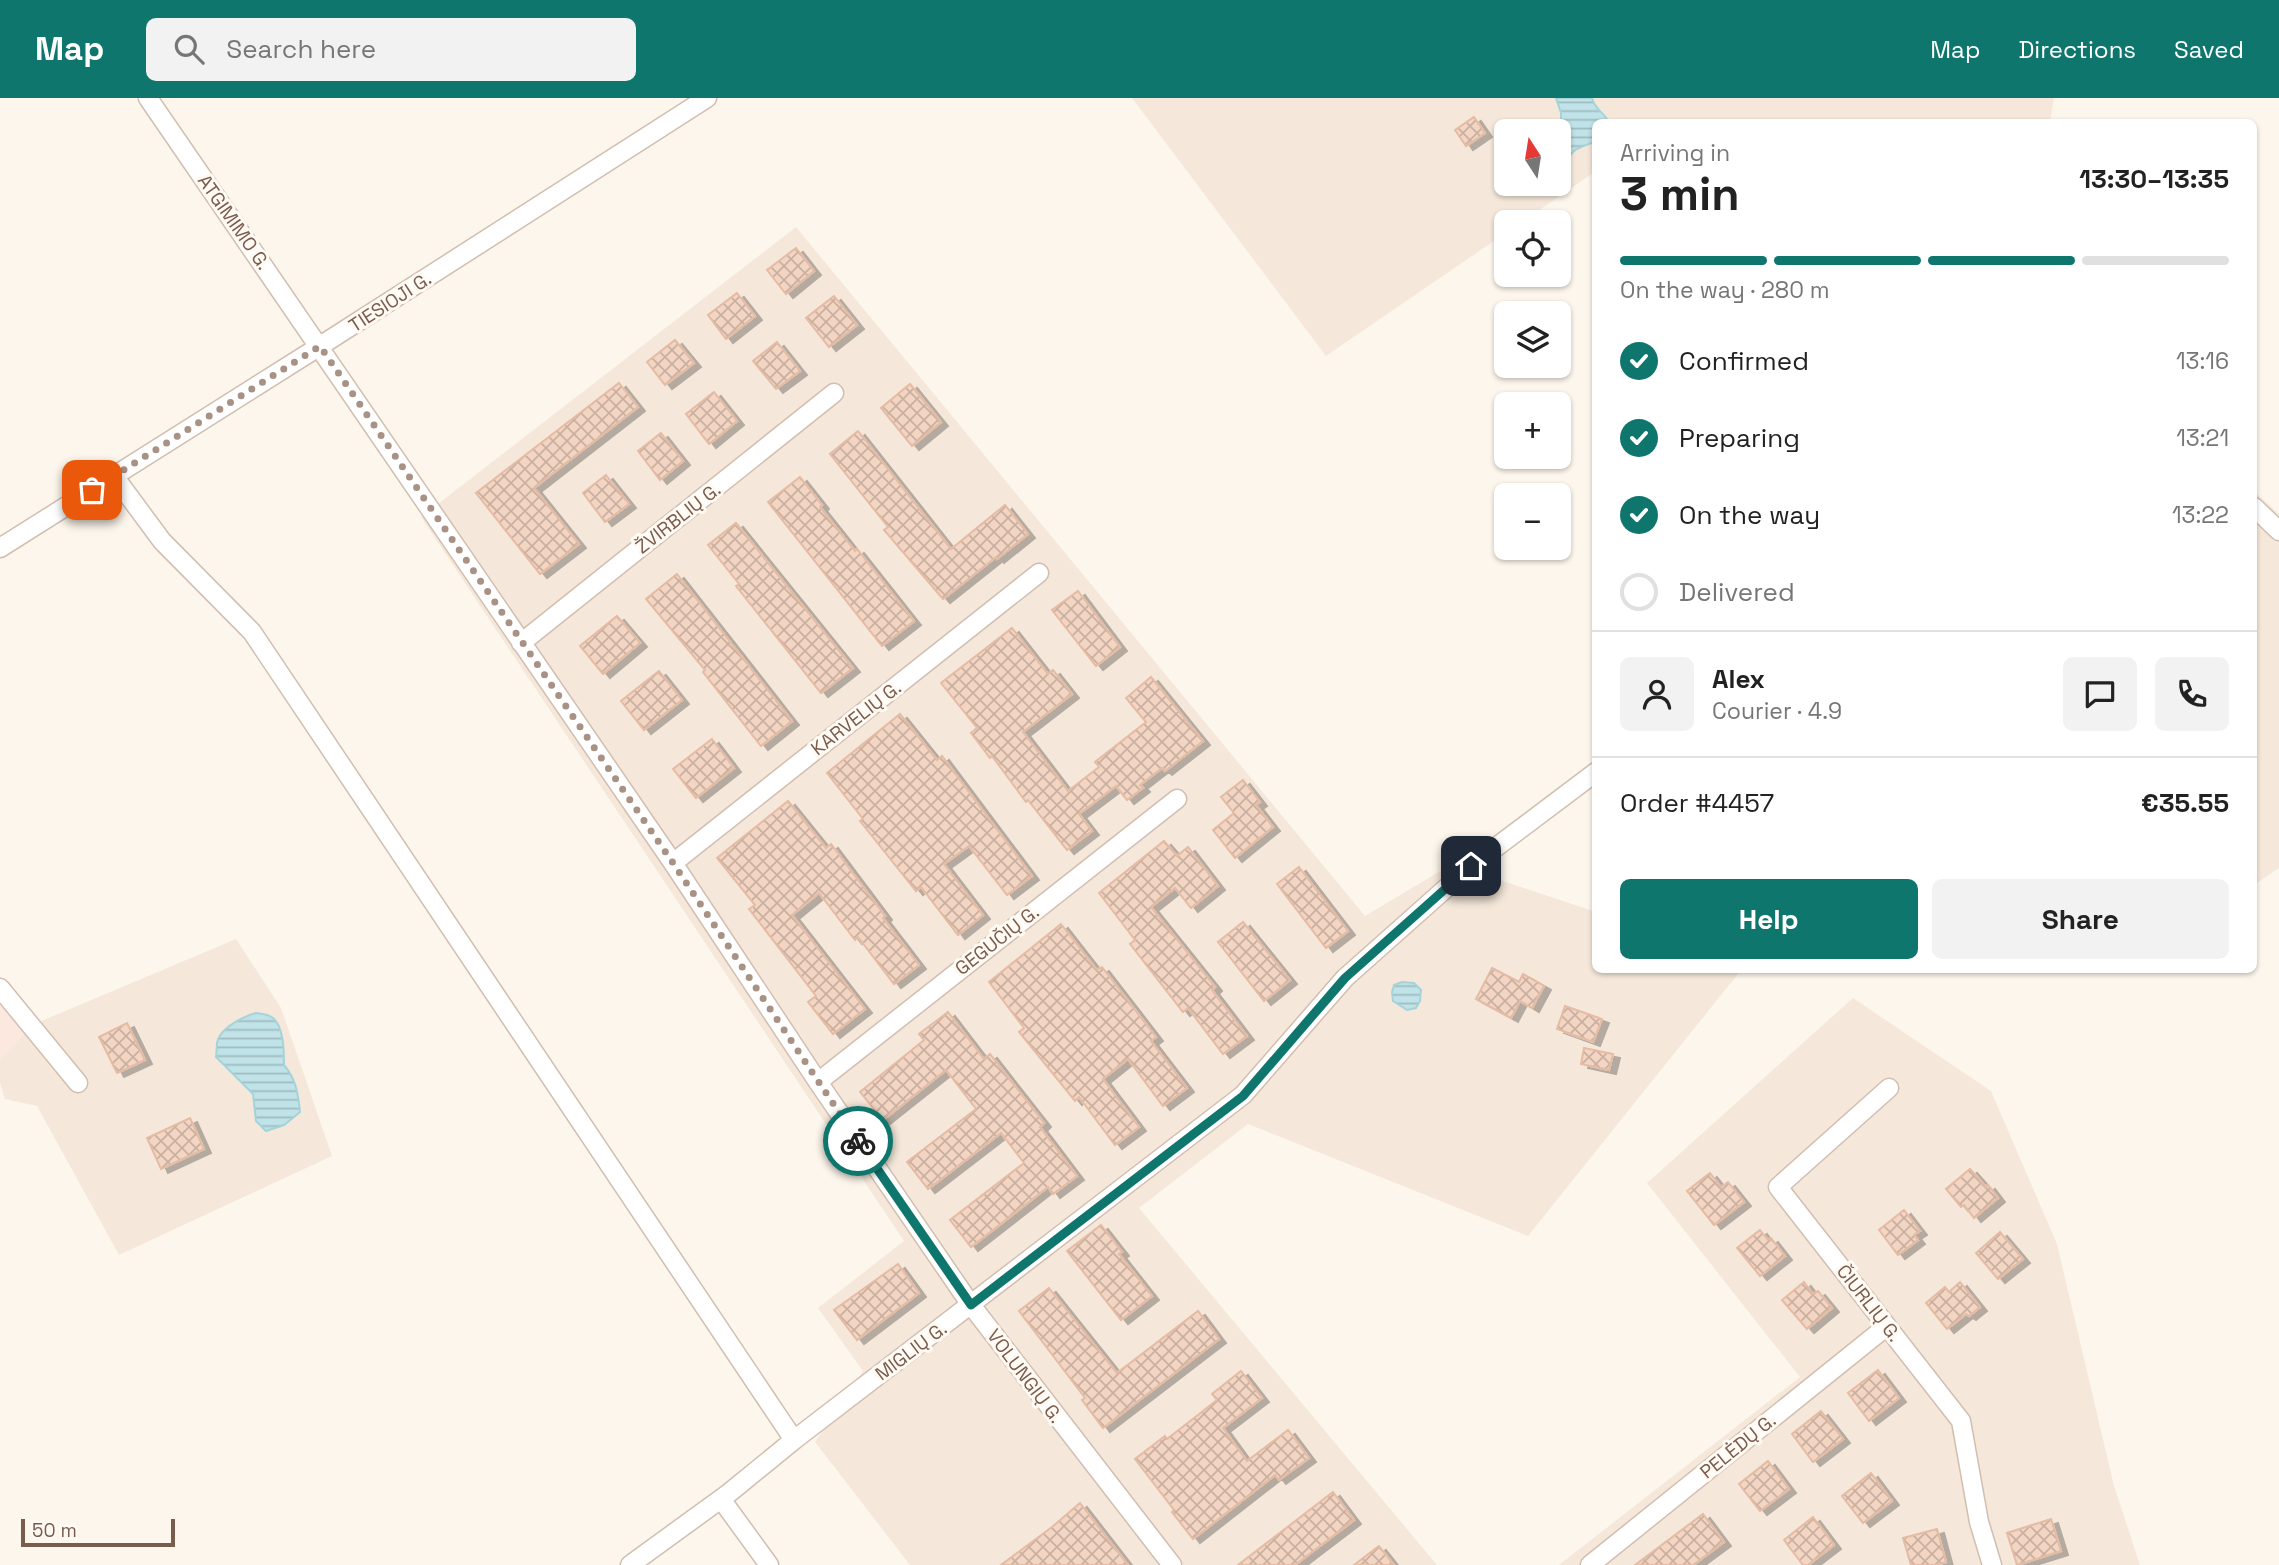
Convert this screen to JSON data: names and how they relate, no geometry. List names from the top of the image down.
{
  "streets": {
    "street": [
      "ATGIMIMO G.",
      "TIESIOJI G.",
      "ŽVIRBLIŲ G.",
      "KARVELIŲ G.",
      "GEGUČIŲ G.",
      "ČIURLIŲ G.",
      "MIGLIŲ G.",
      "VOLUNGIŲ G.",
      "PELĖDŲ G."
    ]
  },
  "crossings": [
    ["ATGIMIMO G.", "TIESIOJI G."],
    ["ATGIMIMO G.", "VOLUNGIŲ G."],
    ["TIESIOJI G.", "VOLUNGIŲ G."],
    ["ŽVIRBLIŲ G.", "VOLUNGIŲ G."],
    ["KARVELIŲ G.", "VOLUNGIŲ G."],
    ["GEGUČIŲ G.", "VOLUNGIŲ G."],
    ["ČIURLIŲ G.", "PELĖDŲ G."],
    ["MIGLIŲ G.", "VOLUNGIŲ G."]
  ],
  "scale_bar": "50 m",
  "north": "top",
  "page": {
    "header": "Map",
    "search": "Search here",
    "nav": ["Map", "Directions", "Saved"],
    "map_buttons": ["+", "−"],
    "heading": ["3 min", "Arriving in", "13:30–13:35"],
    "panel": [
      "Alex",
      "Courier · 4.9",
      "Order #4457",
      "€35.55"
    ],
    "bar": "On the way · 280 m",
    "list": [
      ["Confirmed", "13:16"],
      ["Preparing", "13:21"],
      ["On the way", "13:22"],
      "Delivered"
    ],
    "buttons": ["Help", "Share"],
    "scale": "50 m"
  }
}
